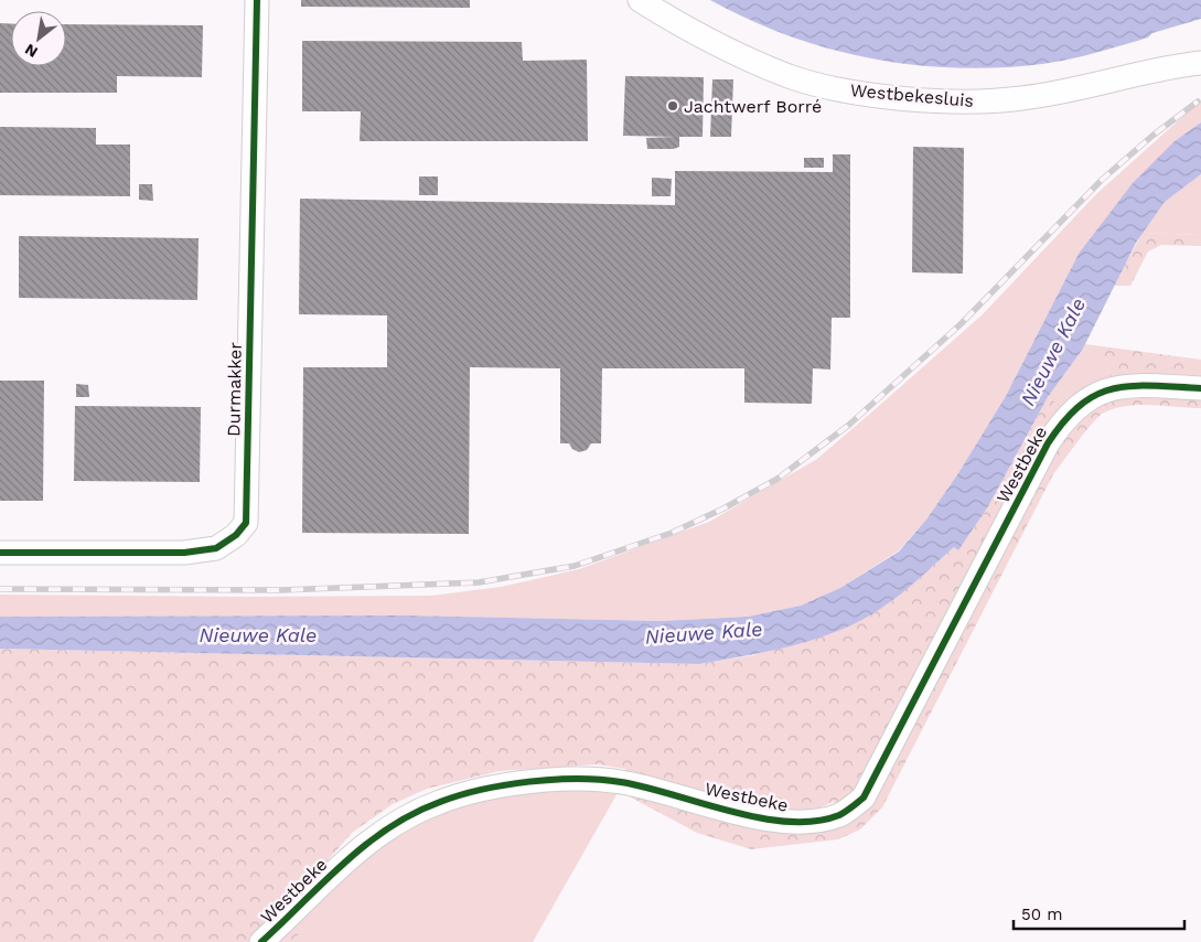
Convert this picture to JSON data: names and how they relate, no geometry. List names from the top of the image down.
{
  "streets": {
    "street": ["Westbekesluis", "Durmakker", "Westbeke"]
  },
  "water": ["Nieuwe Kale"],
  "places": ["Jachtwerf Borré"],
  "scale_bar": "50 m",
  "north": "bottom left"
}
